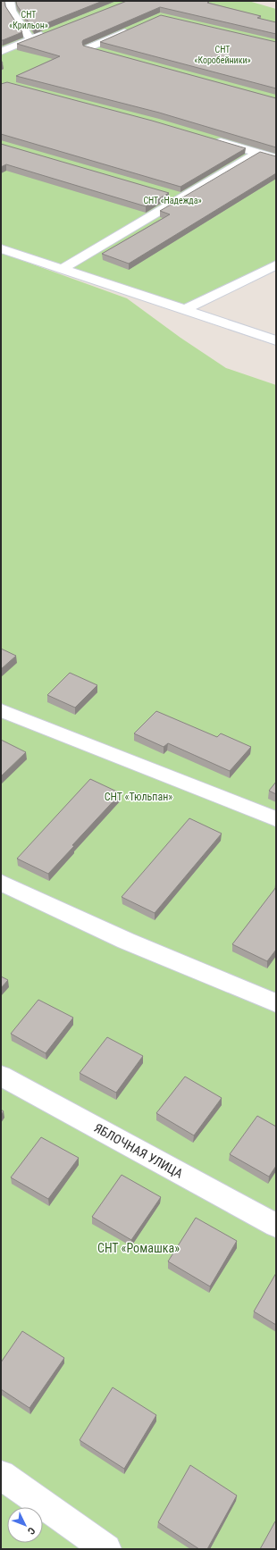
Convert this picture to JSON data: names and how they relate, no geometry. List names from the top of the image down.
{
  "streets": {
    "street": ["ЯБЛОЧНАЯ УЛИЦА"]
  },
  "parks": [
    "СНТ «Крильон»",
    "СНТ «Коробейники»",
    "СНТ «Надежда»",
    "СНТ «Тюльпан»",
    "СНТ «Ромашка»"
  ],
  "north": "bottom right"
}
